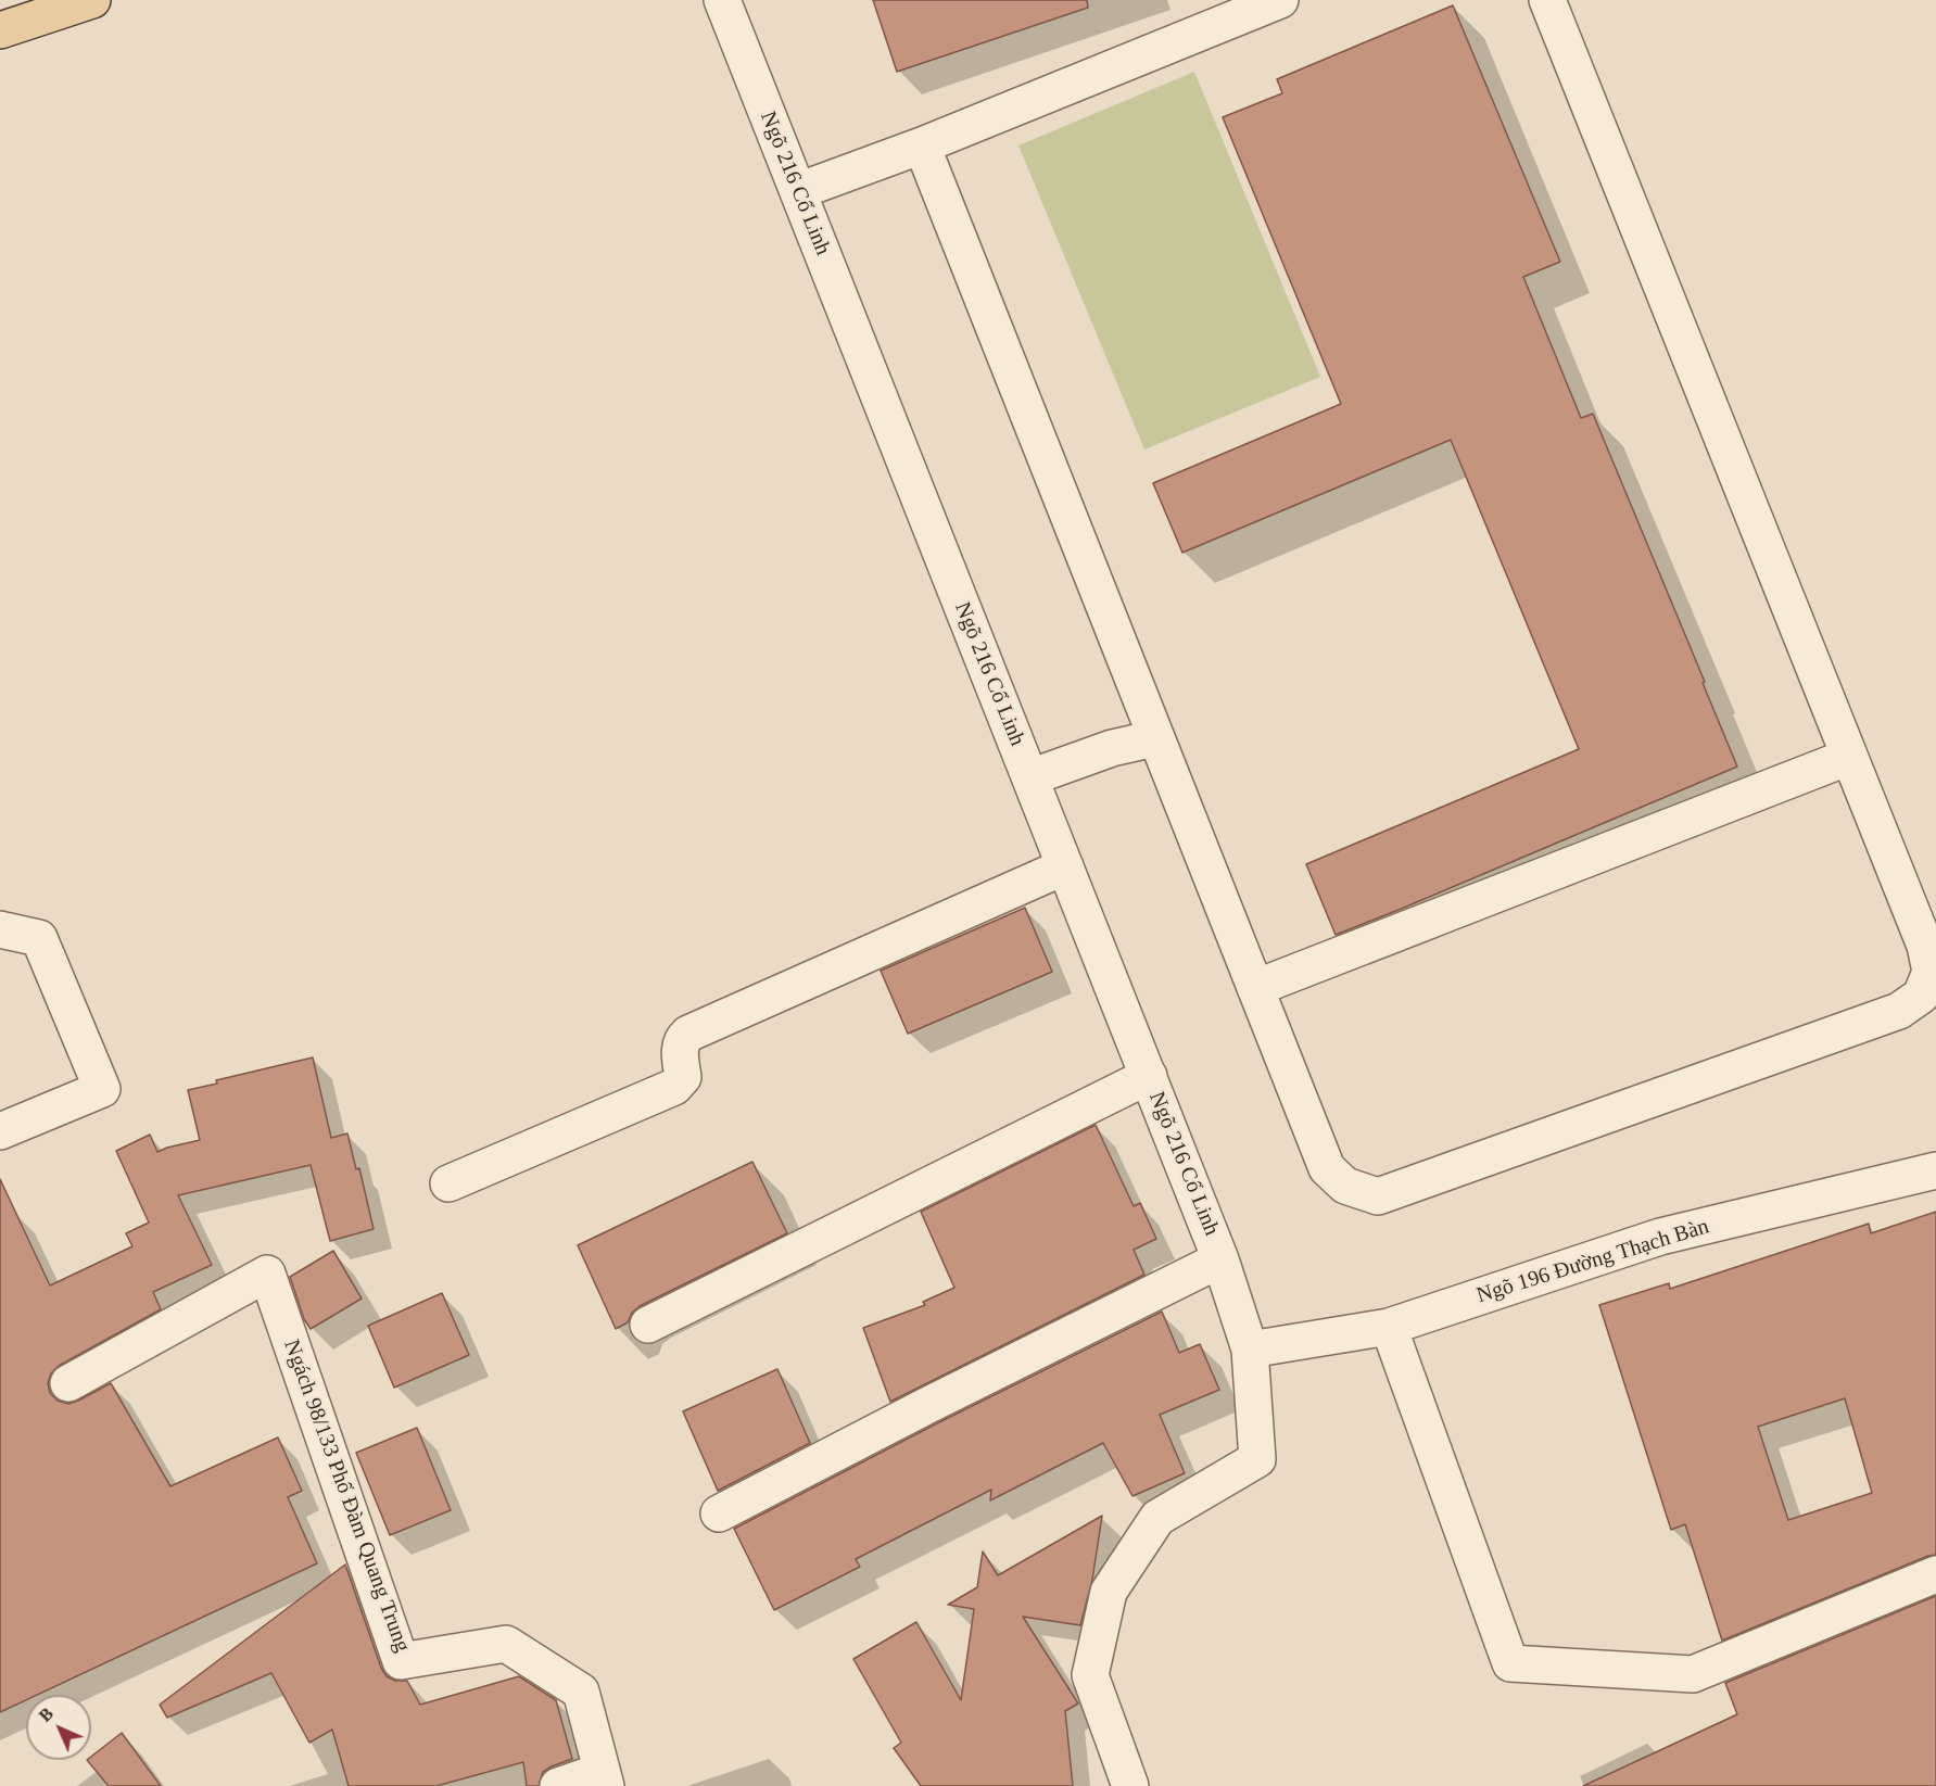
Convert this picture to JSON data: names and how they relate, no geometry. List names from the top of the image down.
{
  "streets": {
    "street": ["Ngõ 216 Cổ Linh", "Ngõ 196 Đường Thạch Bàn", "Ngách 98/133 Phố Đàm Quang Trung"]
  },
  "crossings": [
    ["Ngõ 216 Cổ Linh", "Ngõ 196 Đường Thạch Bàn"]
  ],
  "north": "top left"
}
